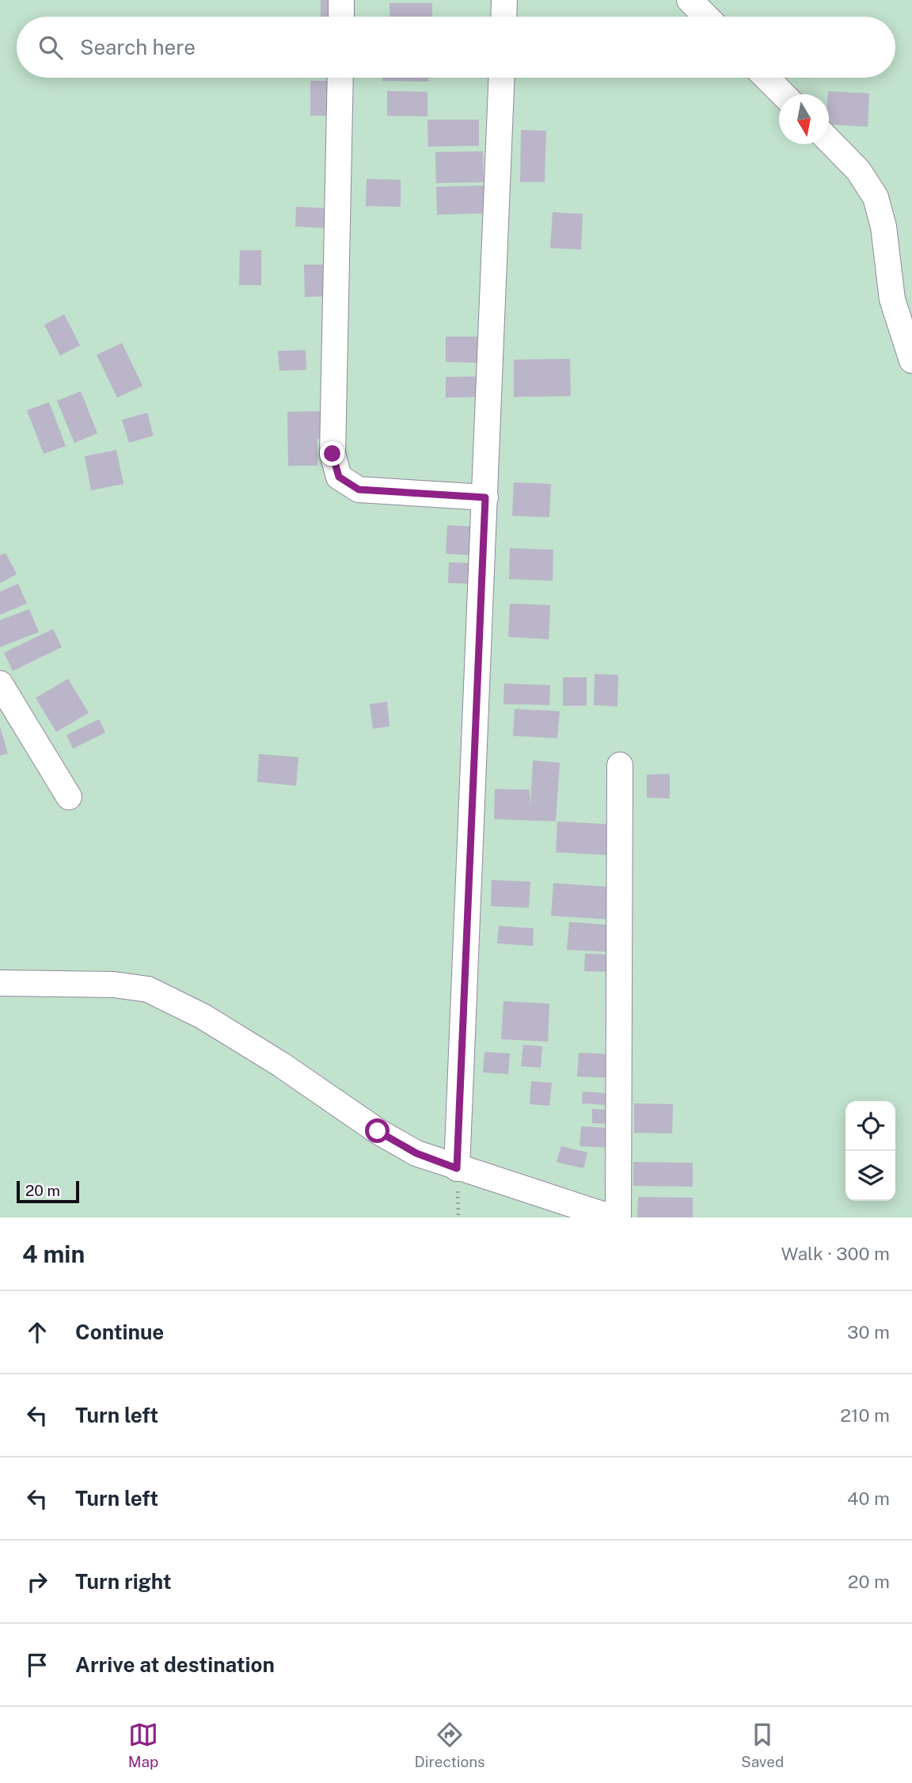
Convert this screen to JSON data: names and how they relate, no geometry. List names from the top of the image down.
{
  "scale_bar": "20 m",
  "north": "bottom",
  "page": {
    "search": "Search here",
    "scale": "20 m",
    "heading": ["4 min", "Walk · 300 m"],
    "list": [
      ["Continue", "30 m"],
      ["Turn left", "210 m"],
      ["Turn left", "40 m"],
      ["Turn right", "20 m"],
      "Arrive at destination"
    ],
    "nav": ["Map", "Directions", "Saved"]
  }
}
